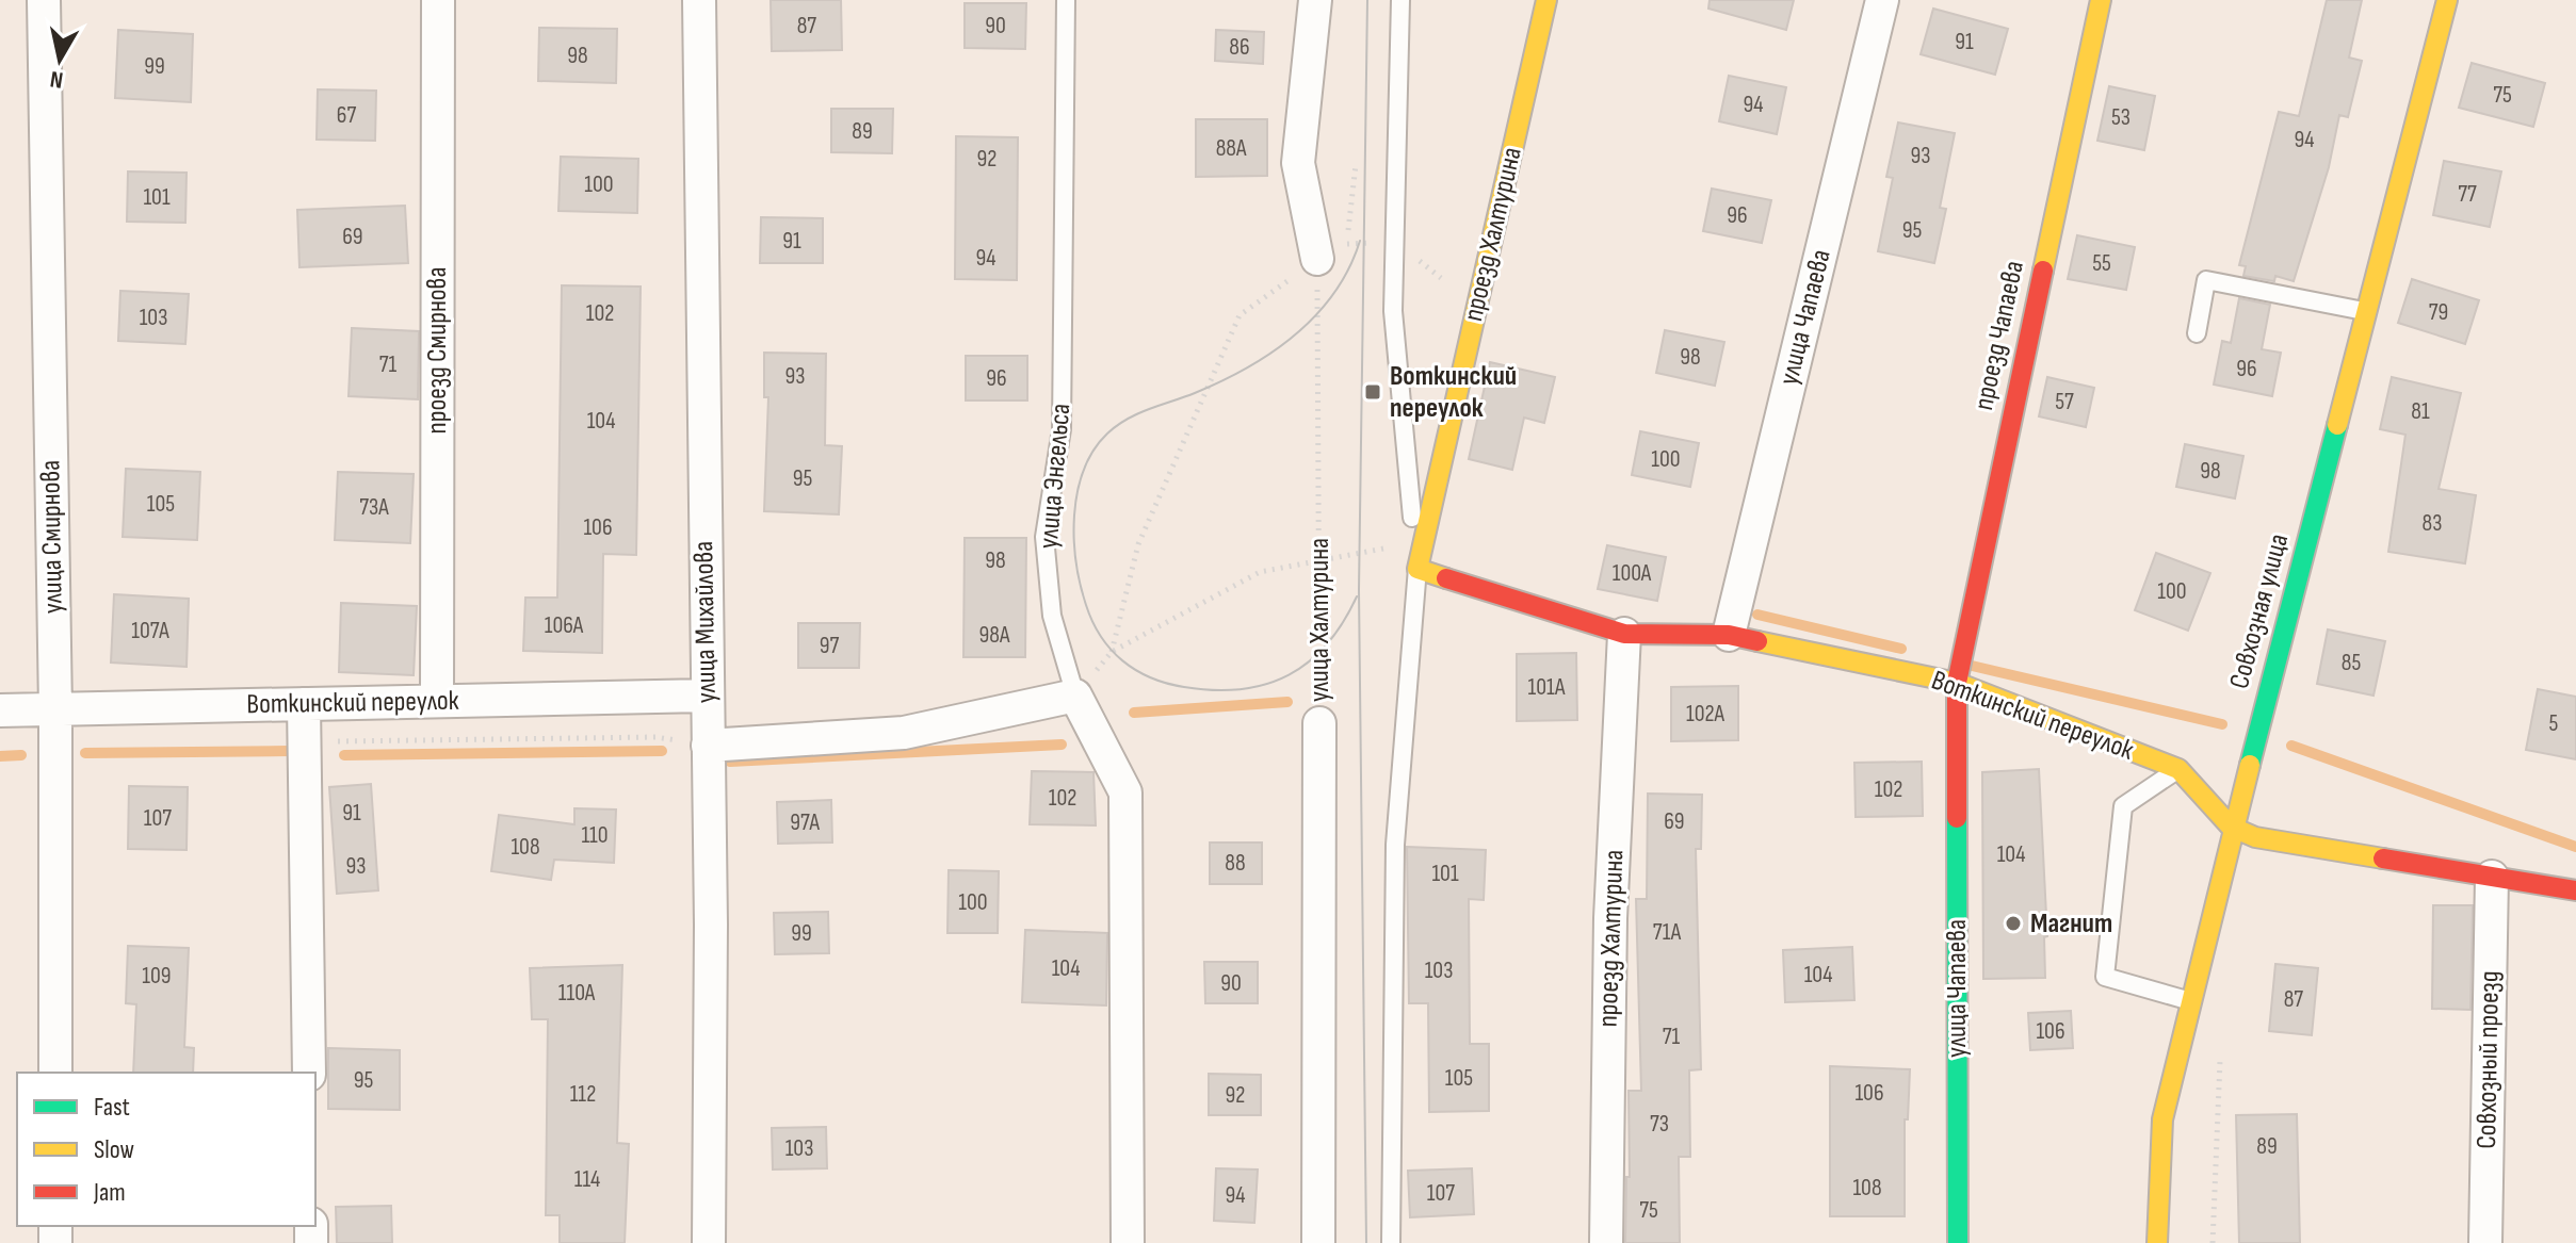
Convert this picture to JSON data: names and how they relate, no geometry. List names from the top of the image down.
{
  "streets": {
    "street": [
      "проезд Халтурина",
      "улица Чапаева",
      "проезд Чапаева",
      "проезд Смирнова",
      "улица Энгельса",
      "улица Смирнова",
      "Совхозная улица",
      "улица Халтурина",
      "улица Михайлова",
      "Воткинский переулок",
      "Совхозный проезд"
    ]
  },
  "crossings": [
    ["проезд Халтурина", "Воткинский переулок"],
    ["улица Чапаева", "проезд Чапаева"],
    ["улица Чапаева", "Воткинский переулок"],
    ["проезд Чапаева", "Воткинский переулок"],
    ["проезд Смирнова", "Воткинский переулок"],
    ["улица Смирнова", "Воткинский переулок"],
    ["Совхозная улица", "Воткинский переулок"],
    ["улица Михайлова", "Воткинский переулок"],
    ["Воткинский переулок", "Совхозный проезд"]
  ],
  "places": {
    "transit": ["Воткинский переулок"],
    "other": ["Магнит"]
  },
  "house_numbers": [
    "87",
    "90",
    "91",
    "86",
    "98",
    "99",
    "75",
    "94",
    "67",
    "53",
    "89",
    "94",
    "88А",
    "93",
    "92",
    "100",
    "77",
    "101",
    "96",
    "95",
    "69",
    "91",
    "94",
    "55",
    "79",
    "102",
    "103",
    "98",
    "71",
    "96",
    "93",
    "96",
    "57",
    "81",
    "104",
    "100",
    "98",
    "95",
    "105",
    "73А",
    "83",
    "106",
    "98",
    "100А",
    "100",
    "106А",
    "107А",
    "98А",
    "97",
    "85",
    "101А",
    "102А",
    "5",
    "102",
    "102",
    "91",
    "107",
    "69",
    "97А",
    "110",
    "108",
    "104",
    "88",
    "93",
    "101",
    "100",
    "71А",
    "99",
    "104",
    "103",
    "104",
    "109",
    "90",
    "110А",
    "87",
    "106",
    "71",
    "105",
    "95",
    "106",
    "112",
    "92",
    "73",
    "89",
    "103",
    "114",
    "108",
    "107",
    "94",
    "75"
  ],
  "legend": ["Fast", "Slow", "Jam"],
  "north": "bottom"
}
